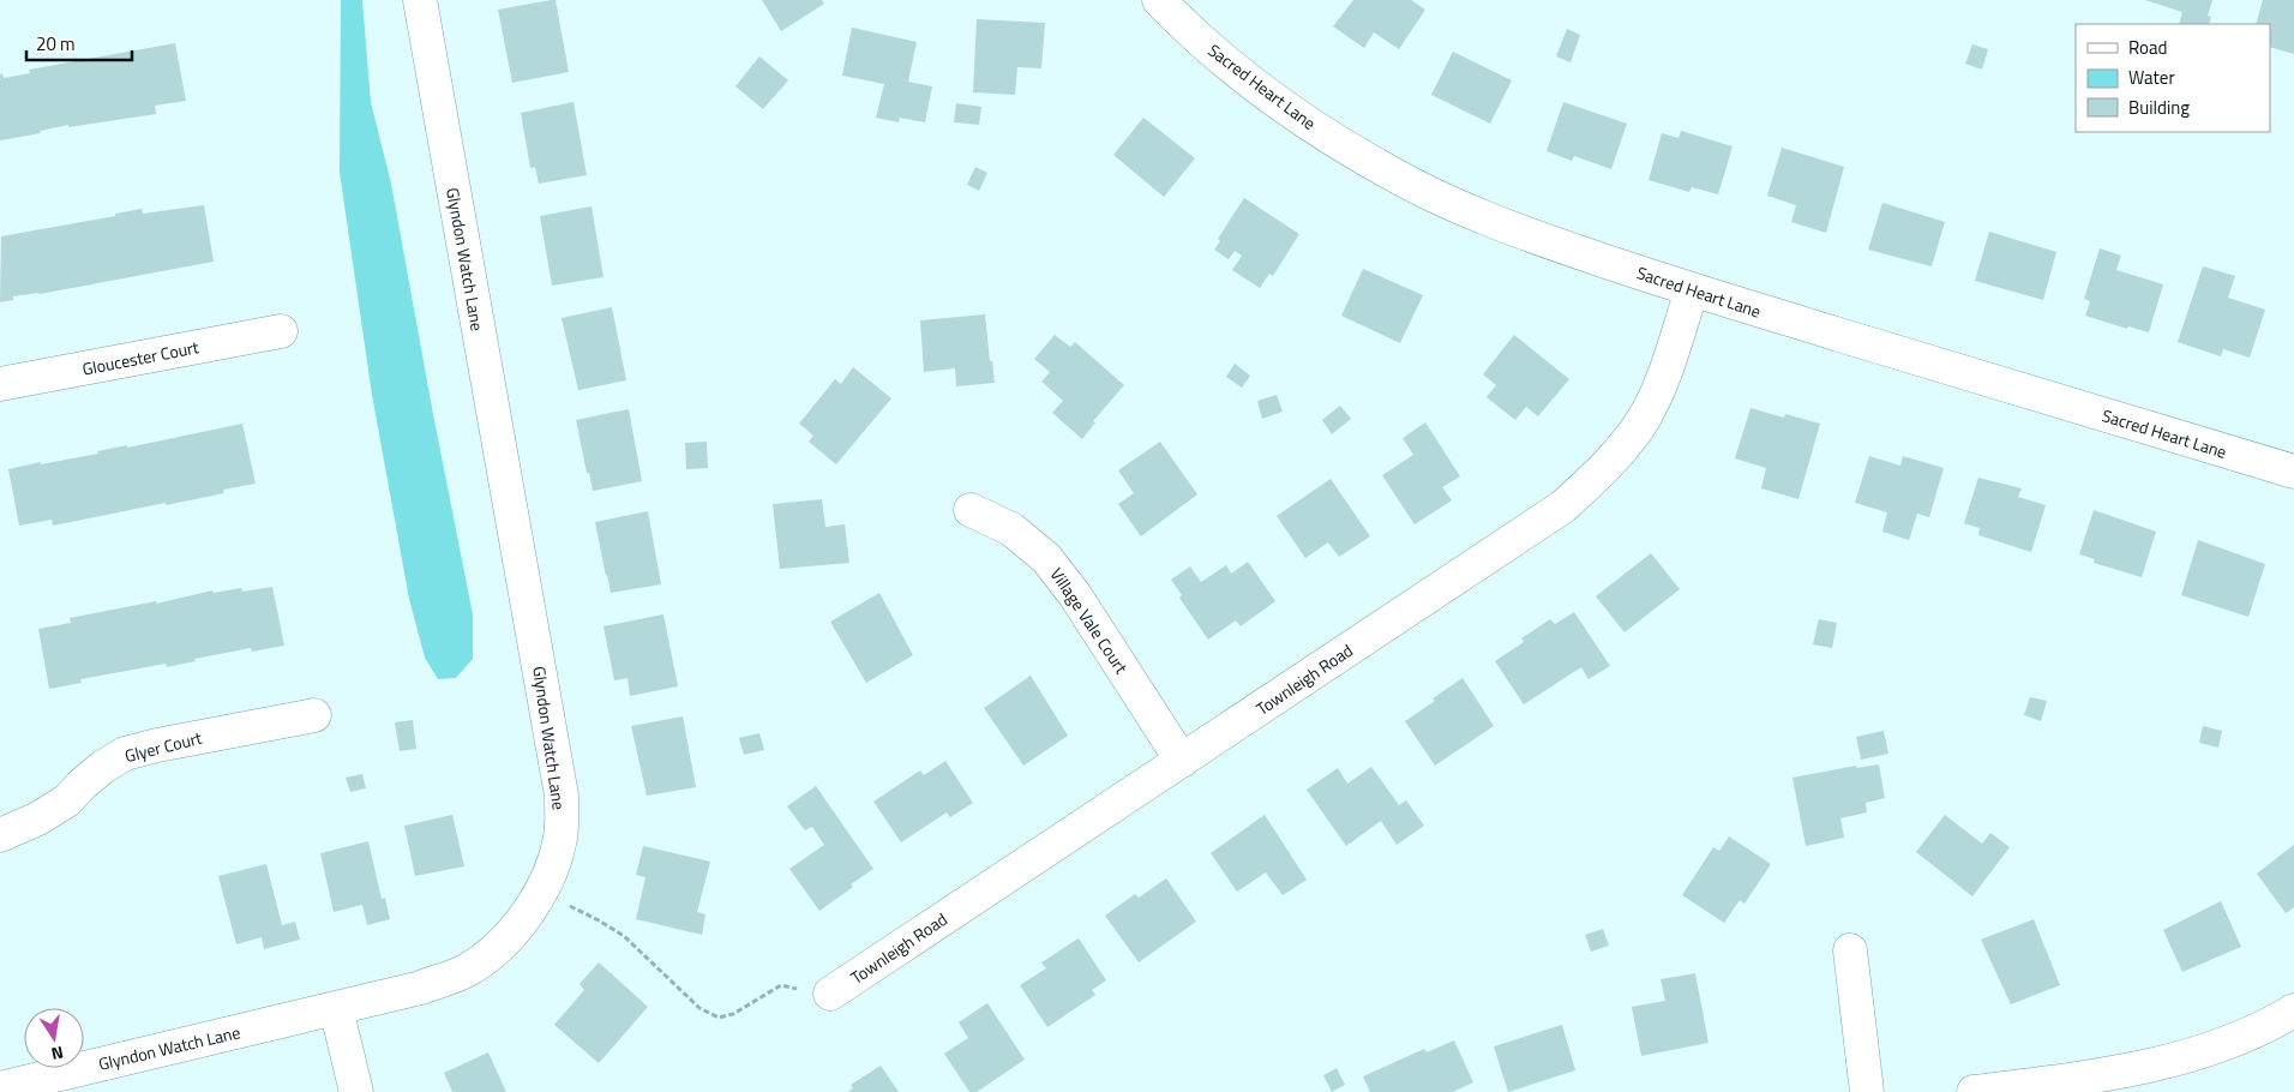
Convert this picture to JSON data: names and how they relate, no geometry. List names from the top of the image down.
{
  "streets": {
    "street": [
      "Sacred Heart Lane",
      "Glyndon Watch Lane",
      "Gloucester Court",
      "Village Vale Court",
      "Townleigh Road",
      "Glyer Court"
    ]
  },
  "crossings": [
    ["Sacred Heart Lane", "Townleigh Road"],
    ["Village Vale Court", "Townleigh Road"]
  ],
  "legend": ["Road", "Water", "Building"],
  "scale_bar": "20 m",
  "north": "bottom"
}
